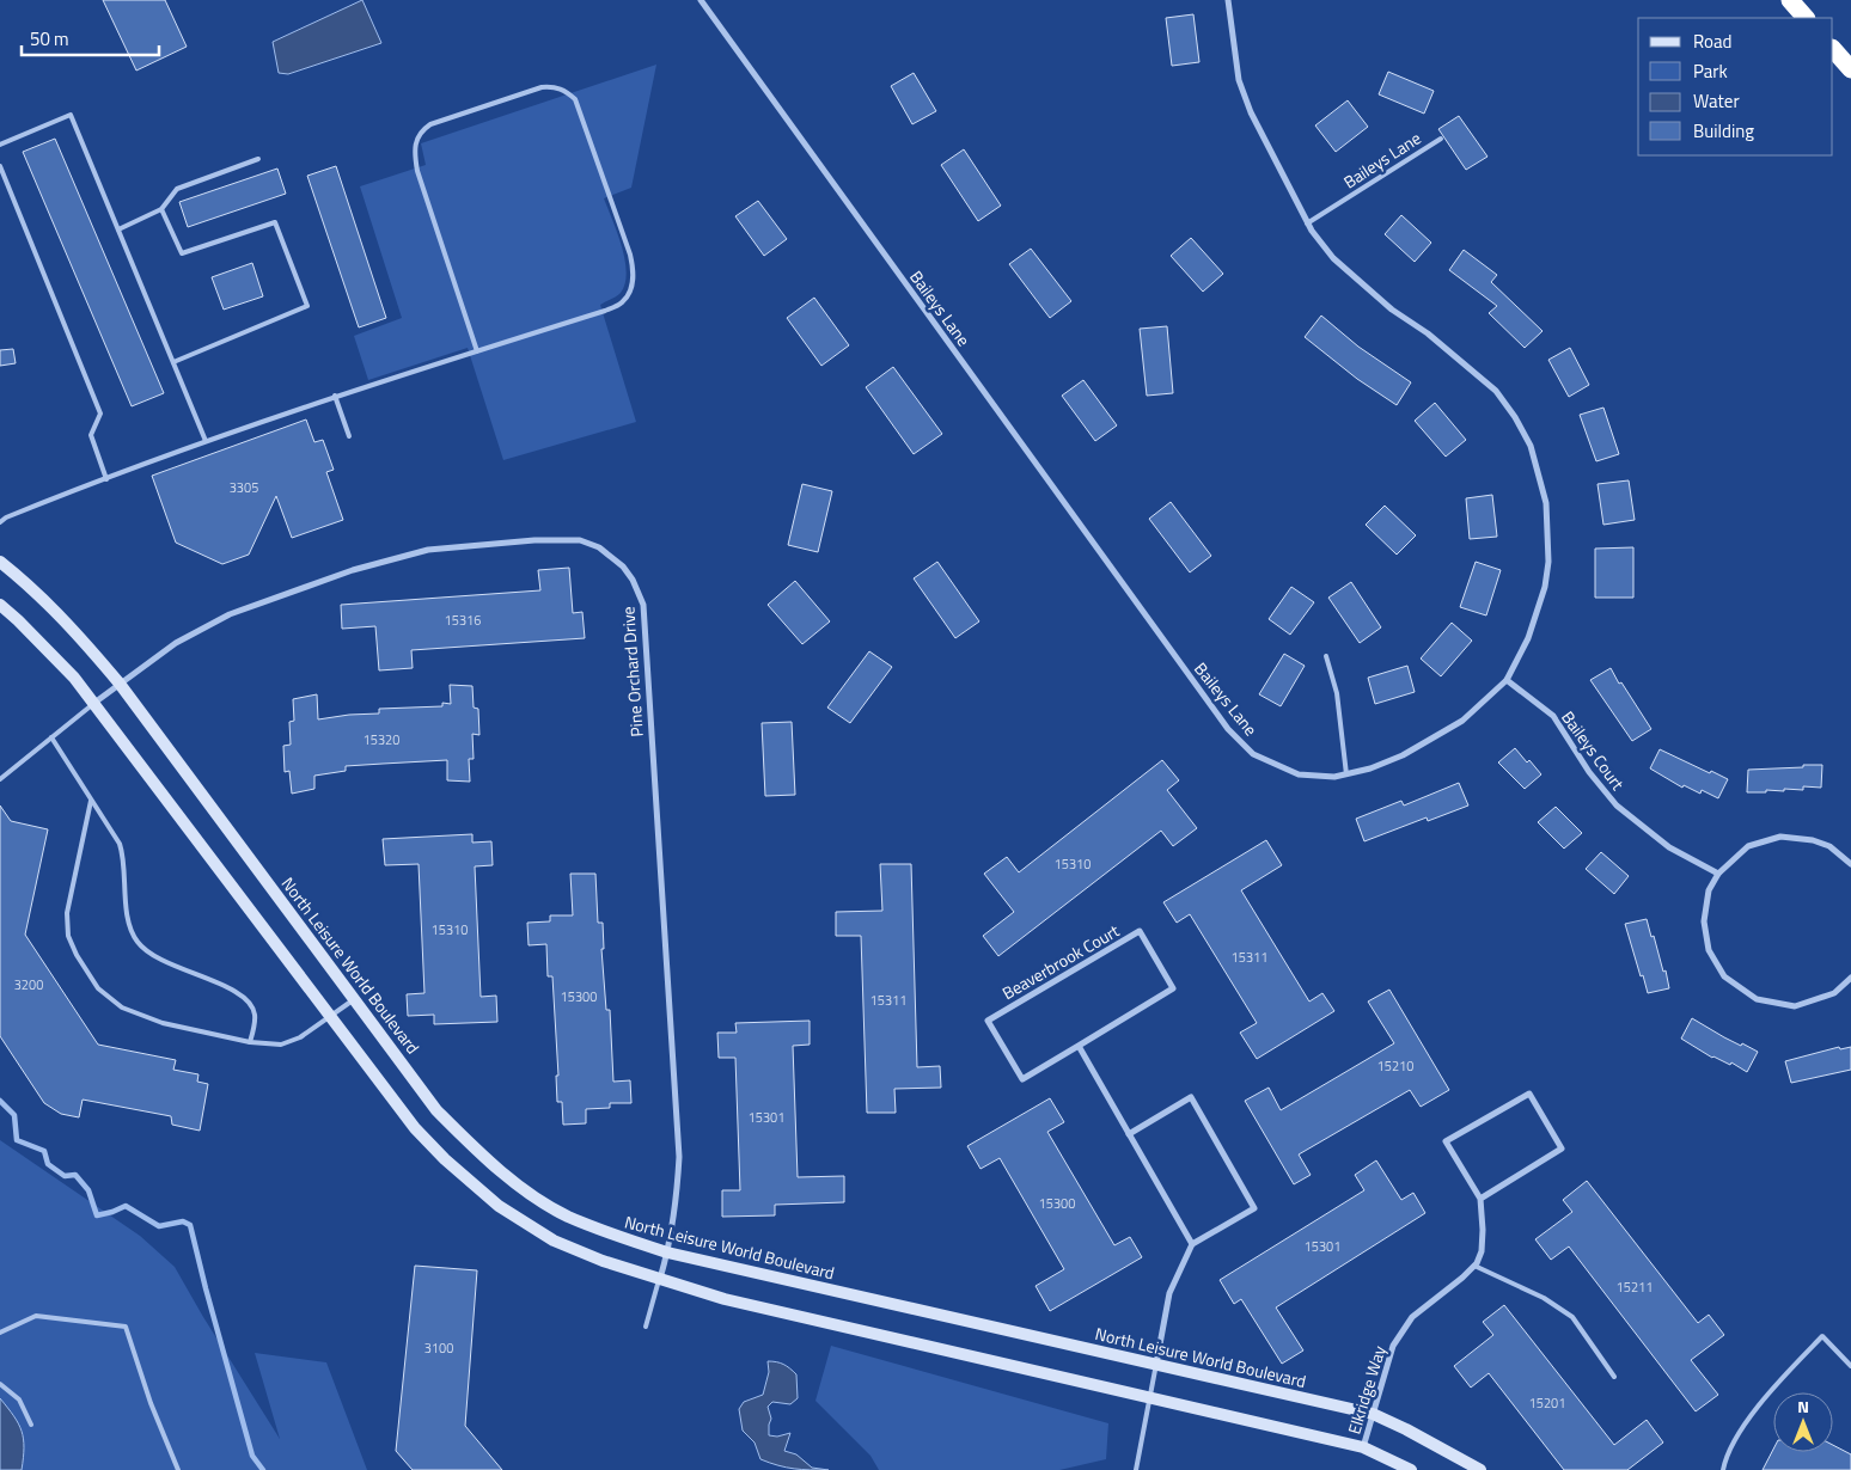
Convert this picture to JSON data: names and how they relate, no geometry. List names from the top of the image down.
{
  "streets": {
    "street": [
      "Baileys Lane",
      "Pine Orchard Drive",
      "Baileys Court",
      "Beaverbrook Court",
      "North Leisure World Boulevard",
      "Elkridge Way"
    ]
  },
  "crossings": [
    ["Baileys Lane", "Baileys Court"],
    ["Pine Orchard Drive", "North Leisure World Boulevard"],
    ["North Leisure World Boulevard", "Elkridge Way"]
  ],
  "house_numbers": [
    "3305",
    "15316",
    "15320",
    "15310",
    "15310",
    "15311",
    "3200",
    "15300",
    "15311",
    "15210",
    "15301",
    "15300",
    "15301",
    "15211",
    "3100",
    "15201"
  ],
  "legend": [
    "Road",
    "Park",
    "Water",
    "Building"
  ],
  "scale_bar": "50 m",
  "north": "top"
}
